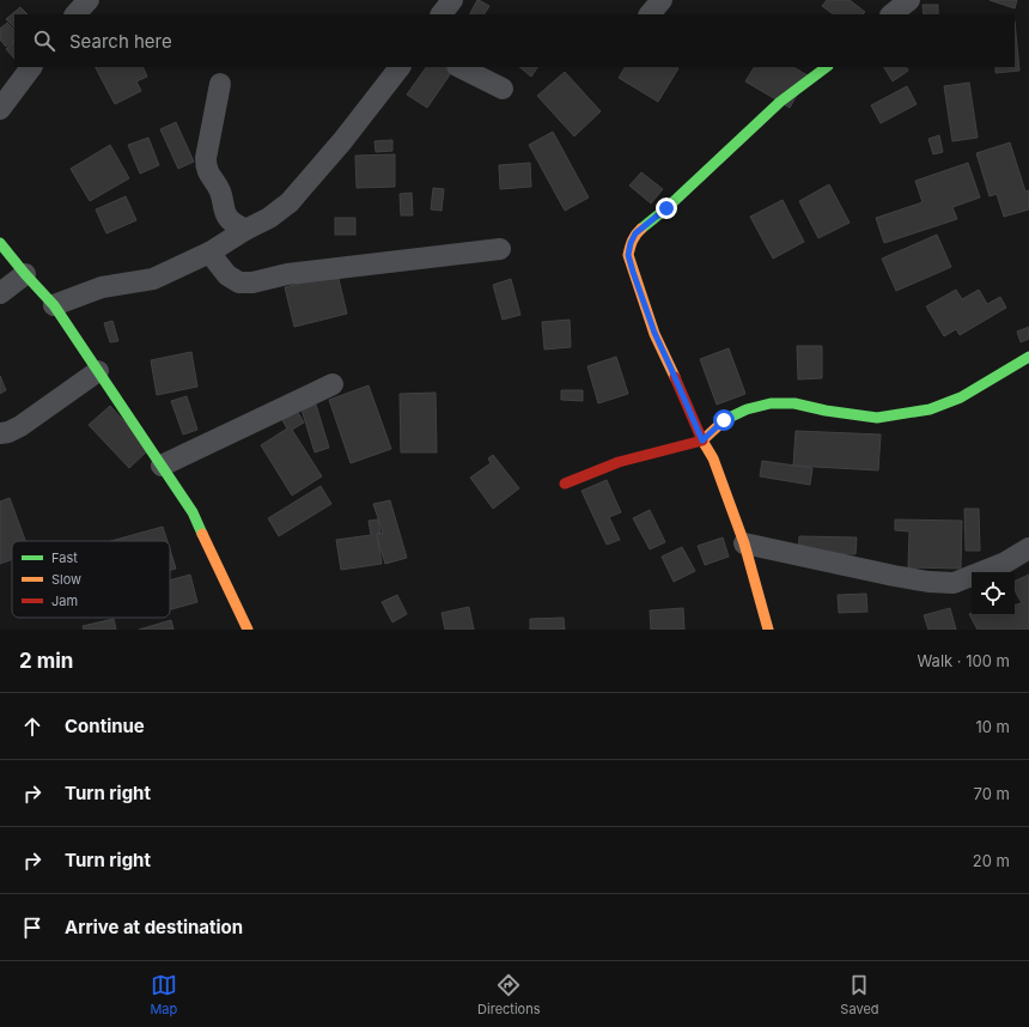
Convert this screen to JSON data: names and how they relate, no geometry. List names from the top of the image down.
{
  "legend": ["Fast", "Slow", "Jam"],
  "page": {
    "search": "Search here",
    "heading": ["2 min", "Walk · 100 m"],
    "list": [
      ["Continue", "10 m"],
      ["Turn right", "70 m"],
      ["Turn right", "20 m"],
      "Arrive at destination"
    ],
    "nav": ["Map", "Directions", "Saved"]
  }
}
